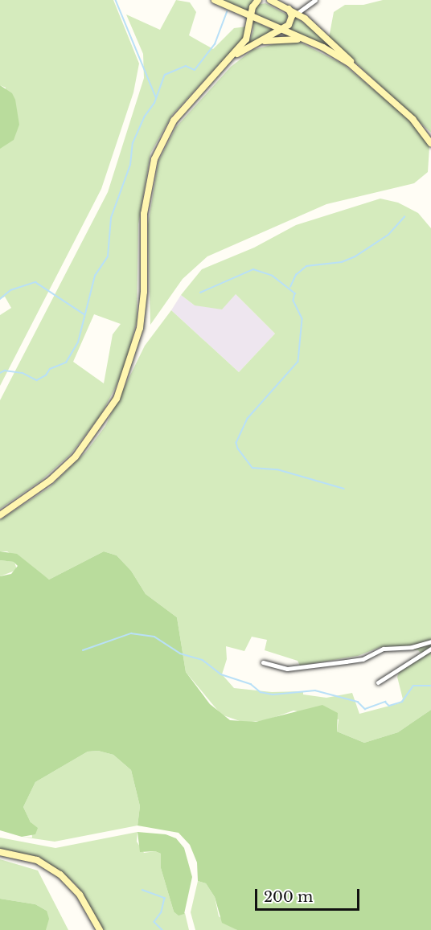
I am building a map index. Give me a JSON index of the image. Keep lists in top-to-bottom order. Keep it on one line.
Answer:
{"scale_bar":"200 m"}
